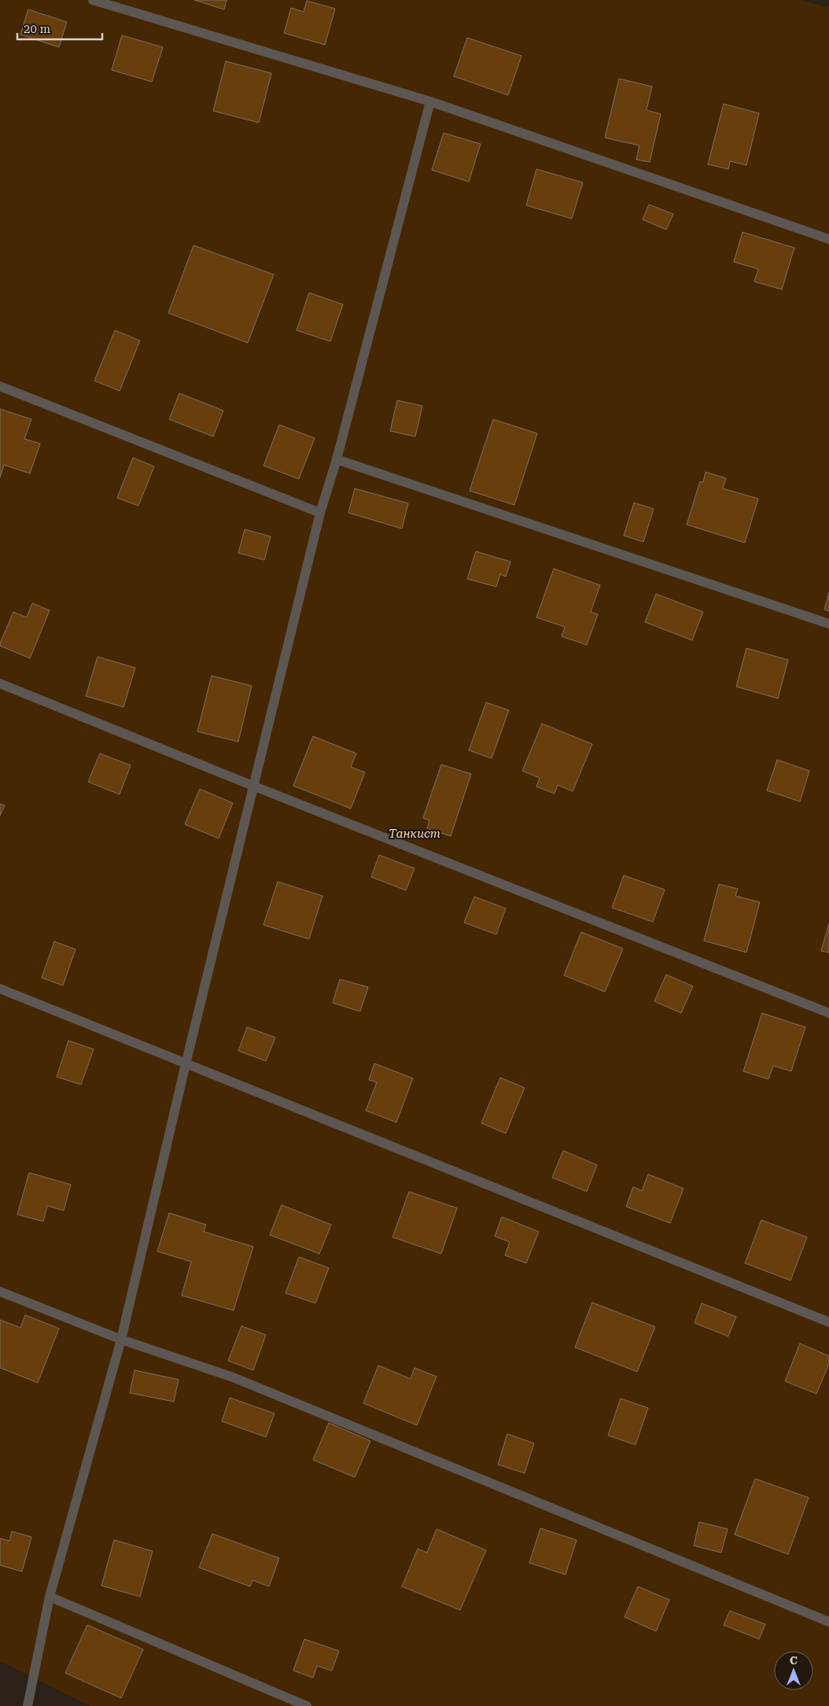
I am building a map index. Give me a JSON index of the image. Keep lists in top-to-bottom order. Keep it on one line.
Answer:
{"parks":["Танкист"],"scale_bar":"20 m","north":"top"}
